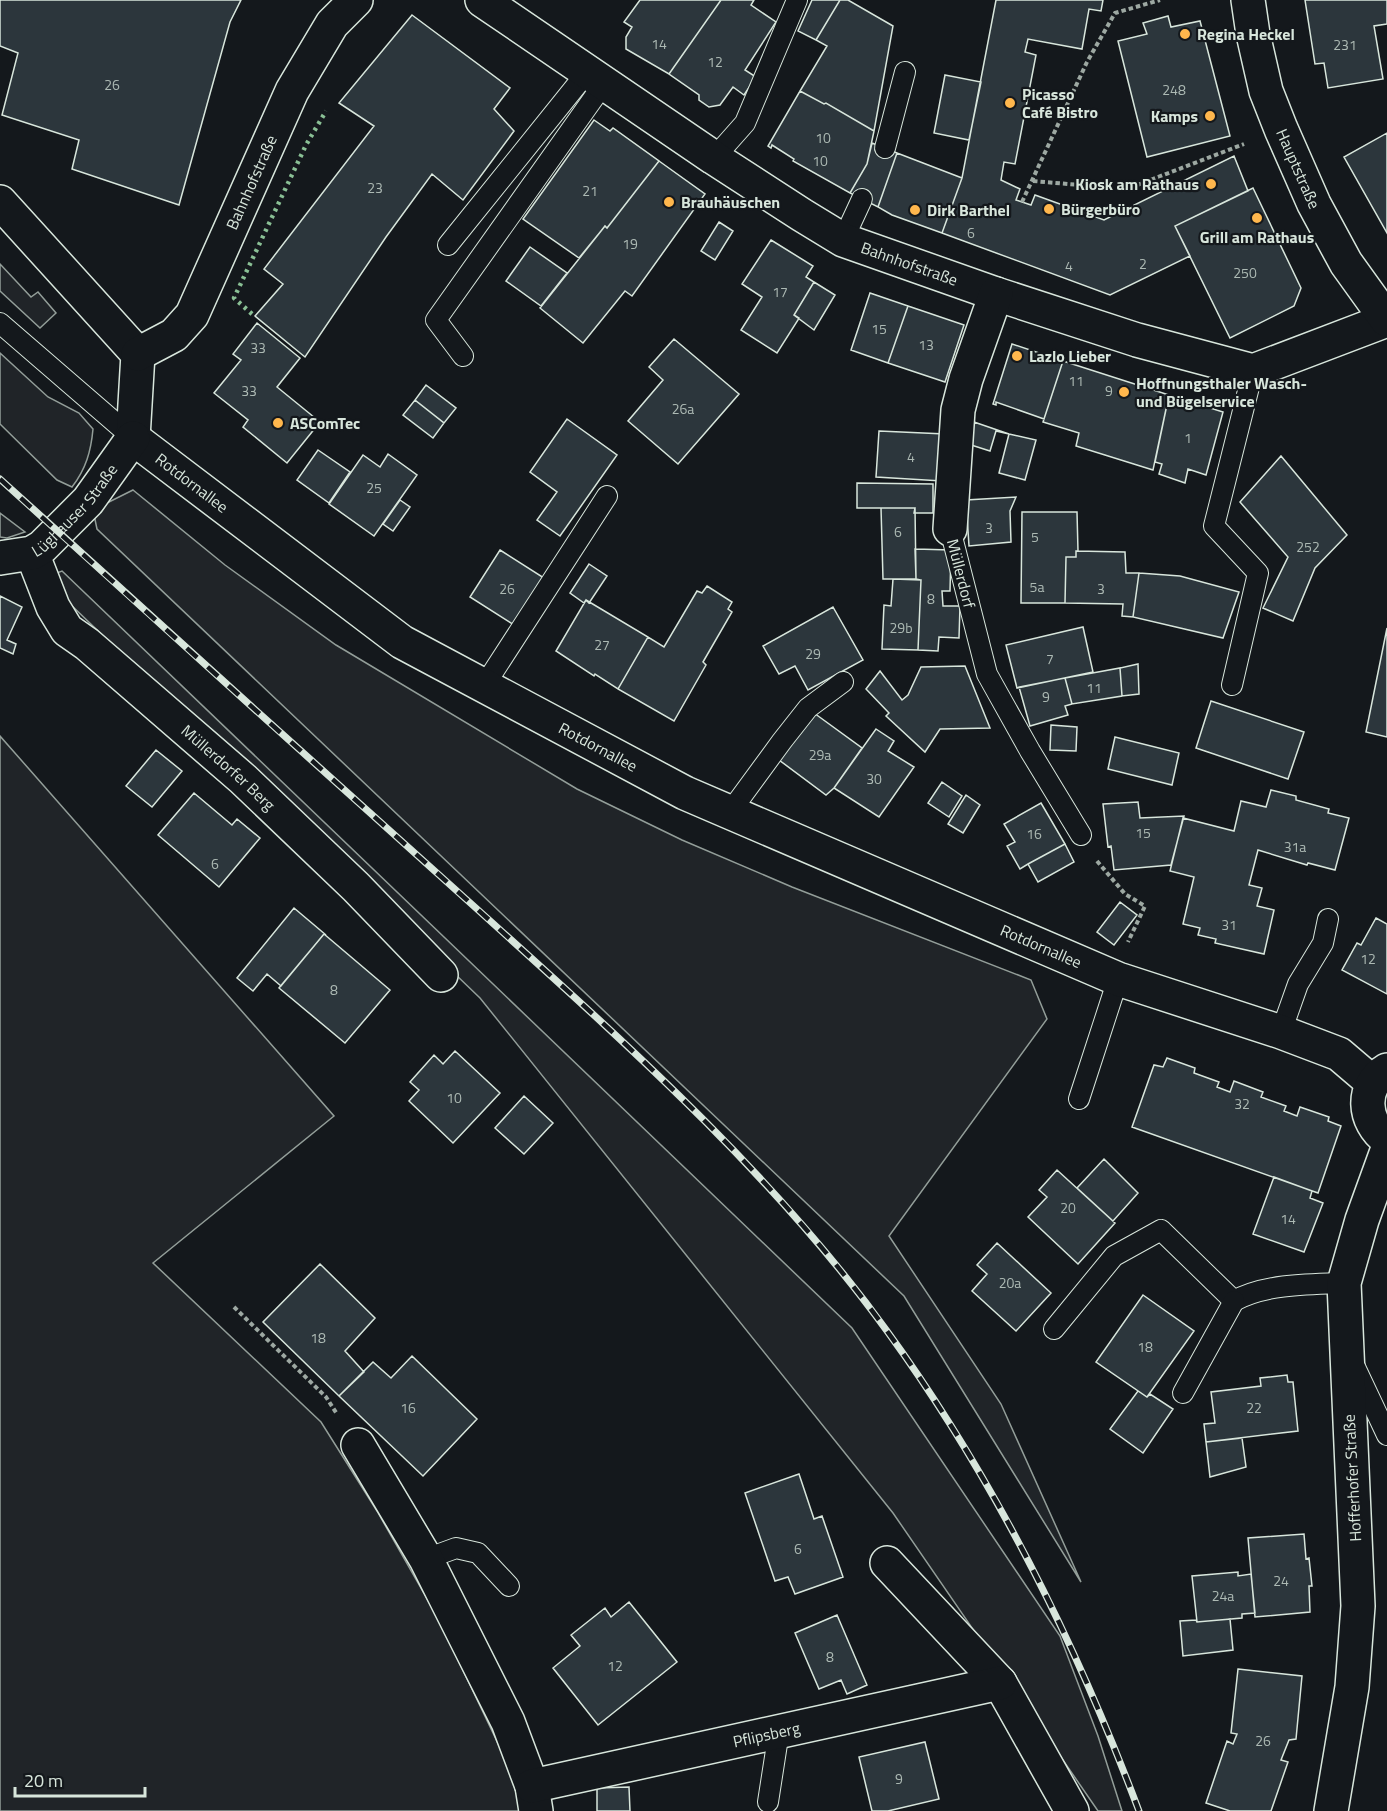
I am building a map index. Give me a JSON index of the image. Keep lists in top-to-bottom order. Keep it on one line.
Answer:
{"streets":{"street":["Hauptstraße","Bahnhofstraße","Rotdornallee","Lüghauser Straße","Müllerdorf","Müllerdorfer Berg","Hofferhofer Straße","Pflipsberg"]},"crossings":[["Bahnhofstraße","Müllerdorf"],["Rotdornallee","Lüghauser Straße"],["Lüghauser Straße","Müllerdorfer Berg"]],"places":["Regina Heckel","Picasso Café Bistro","Kamps","Kiosk am Rathaus","Brauhäuschen","Bürgerbüro","Dirk Barthel","Grill am Rathaus","Lazlo Lieber","Hoffnungsthaler Wasch- und Bügelservice","ASComTec"],"house_numbers":["14","231","12","26","248","10","10","23","21","6","19","2","4","250","17","15","13","33","11","33","9","26a","1","4","25","3","6","5","252","5a","26","3","8","29b","27","29","7","11","9","29a","30","15","16","31a","6","31","12","8","10","32","20","14","20a","18","18","16","22","6","24","24a","8","12","26","9"],"scale_bar":"20 m"}
